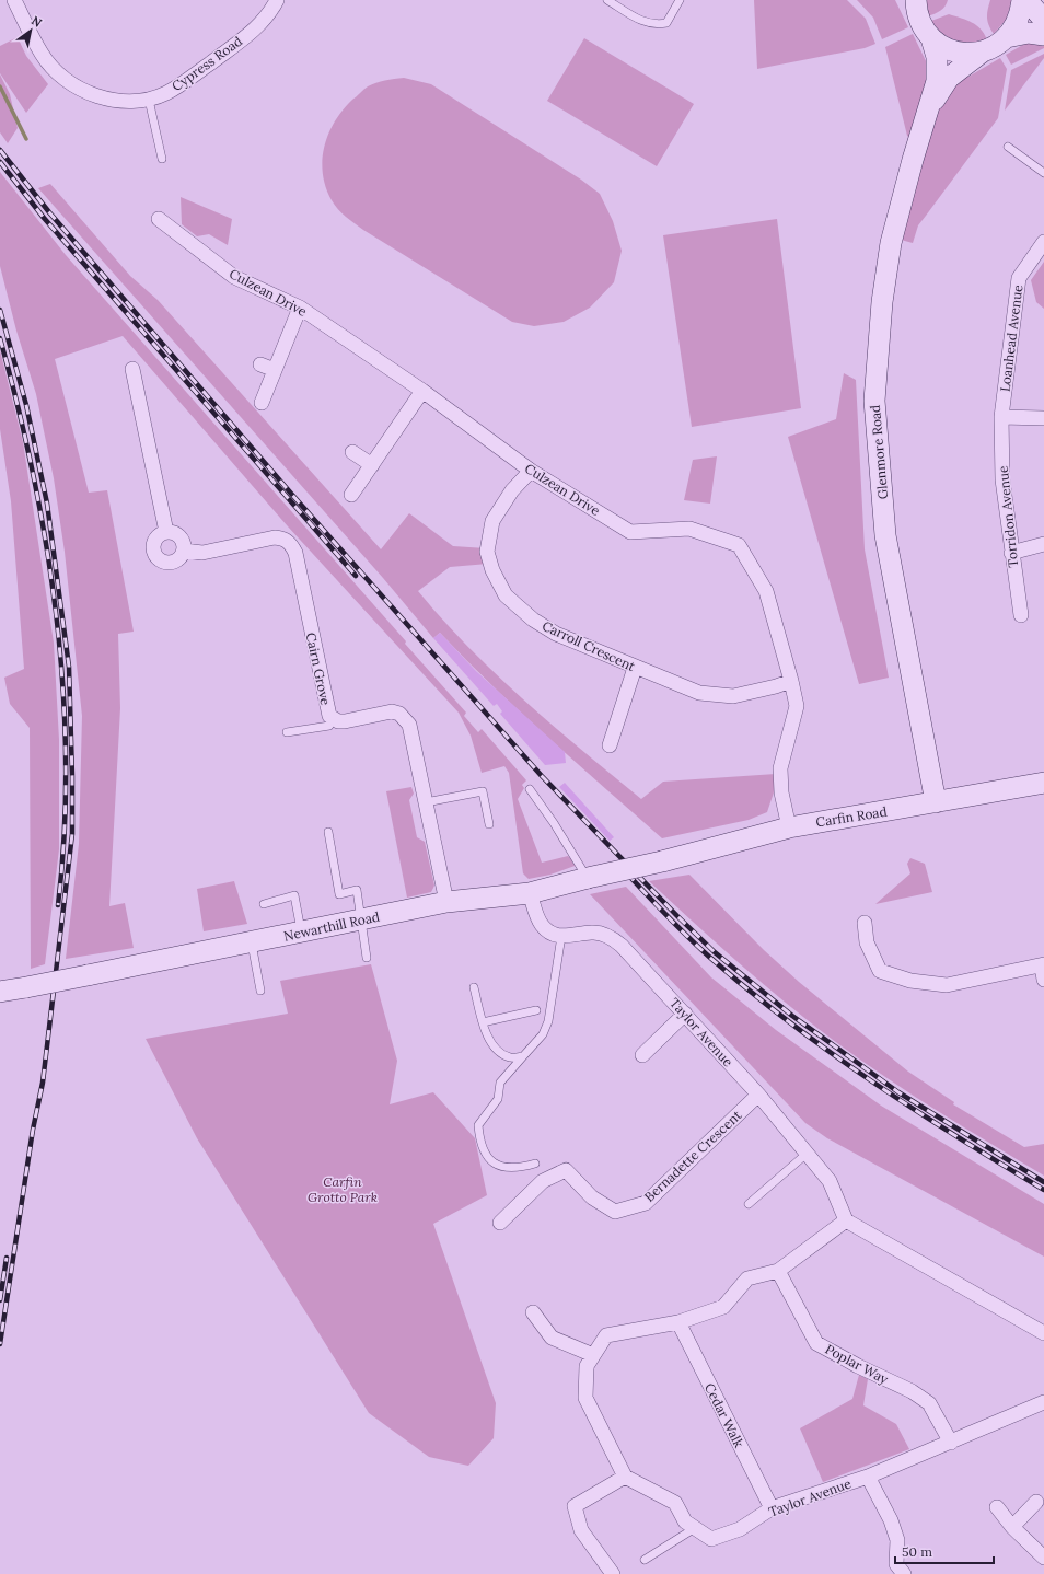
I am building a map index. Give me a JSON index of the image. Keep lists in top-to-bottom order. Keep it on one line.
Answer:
{"streets":{"street":["Cypress Road","Culzean Drive","Loanhead Avenue","Glenmore Road","Torridon Avenue","Carroll Crescent","Cairn Grove","Carfin Road","Newarthill Road","Taylor Avenue","Bernadette Crescent","Poplar Way","Cedar Walk"]},"crossings":[["Culzean Drive","Carroll Crescent"],["Culzean Drive","Carfin Road"],["Loanhead Avenue","Torridon Avenue"],["Glenmore Road","Carfin Road"],["Cairn Grove","Newarthill Road"],["Carfin Road","Newarthill Road"],["Taylor Avenue","Bernadette Crescent"],["Taylor Avenue","Poplar Way"],["Taylor Avenue","Cedar Walk"]],"parks":["Carfin Grotto Park"],"scale_bar":"50 m","north":"top right"}
